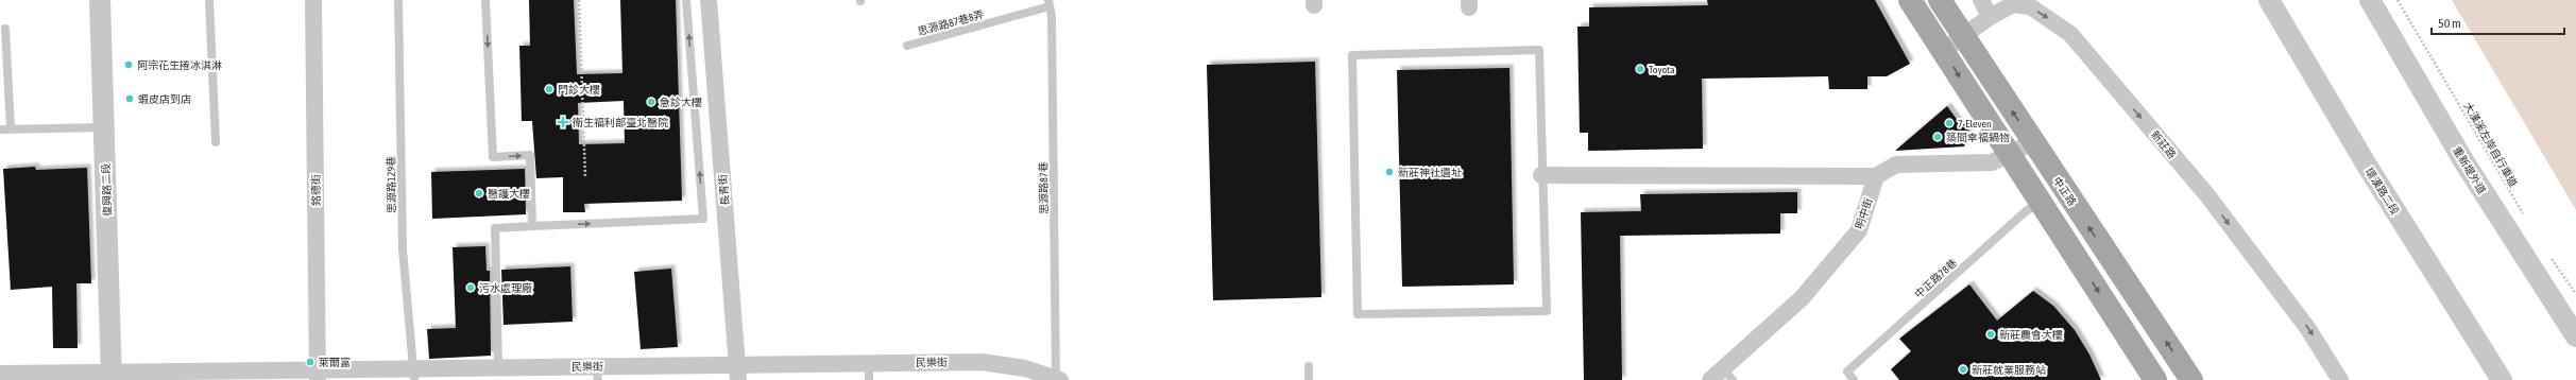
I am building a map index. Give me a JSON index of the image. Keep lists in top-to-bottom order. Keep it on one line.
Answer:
{"streets":{"main road":["中正路"],"street":["新莊路","重新堤外道","復興路二段","銘德街","長青街","環漢路二段","明中街","民樂街"],"lane":["思源路87巷8弄","思源路129巷","思源路87巷","中正路78巷"],"path":["大漢溪左岸自行車道"]},"crossings":[["思源路87巷8弄","思源路87巷"],["新莊路","中正路"],["思源路129巷","民樂街"],["思源路87巷","民樂街"],["復興路二段","民樂街"],["銘德街","民樂街"],["長青街","民樂街"]],"one_way":["新莊路"],"places":{"other":["阿宗花生捲冰淇淋","Toyota","門診大樓","蝦皮店到店","急診大樓","7-Eleven","築間幸福鍋物","新莊神社遺址","醫護大樓","污水處理廠","新莊農會大樓","萊爾富","新莊就業服務站"],"health":["衛生福利部臺北醫院"]},"scale_bar":"50 m"}
